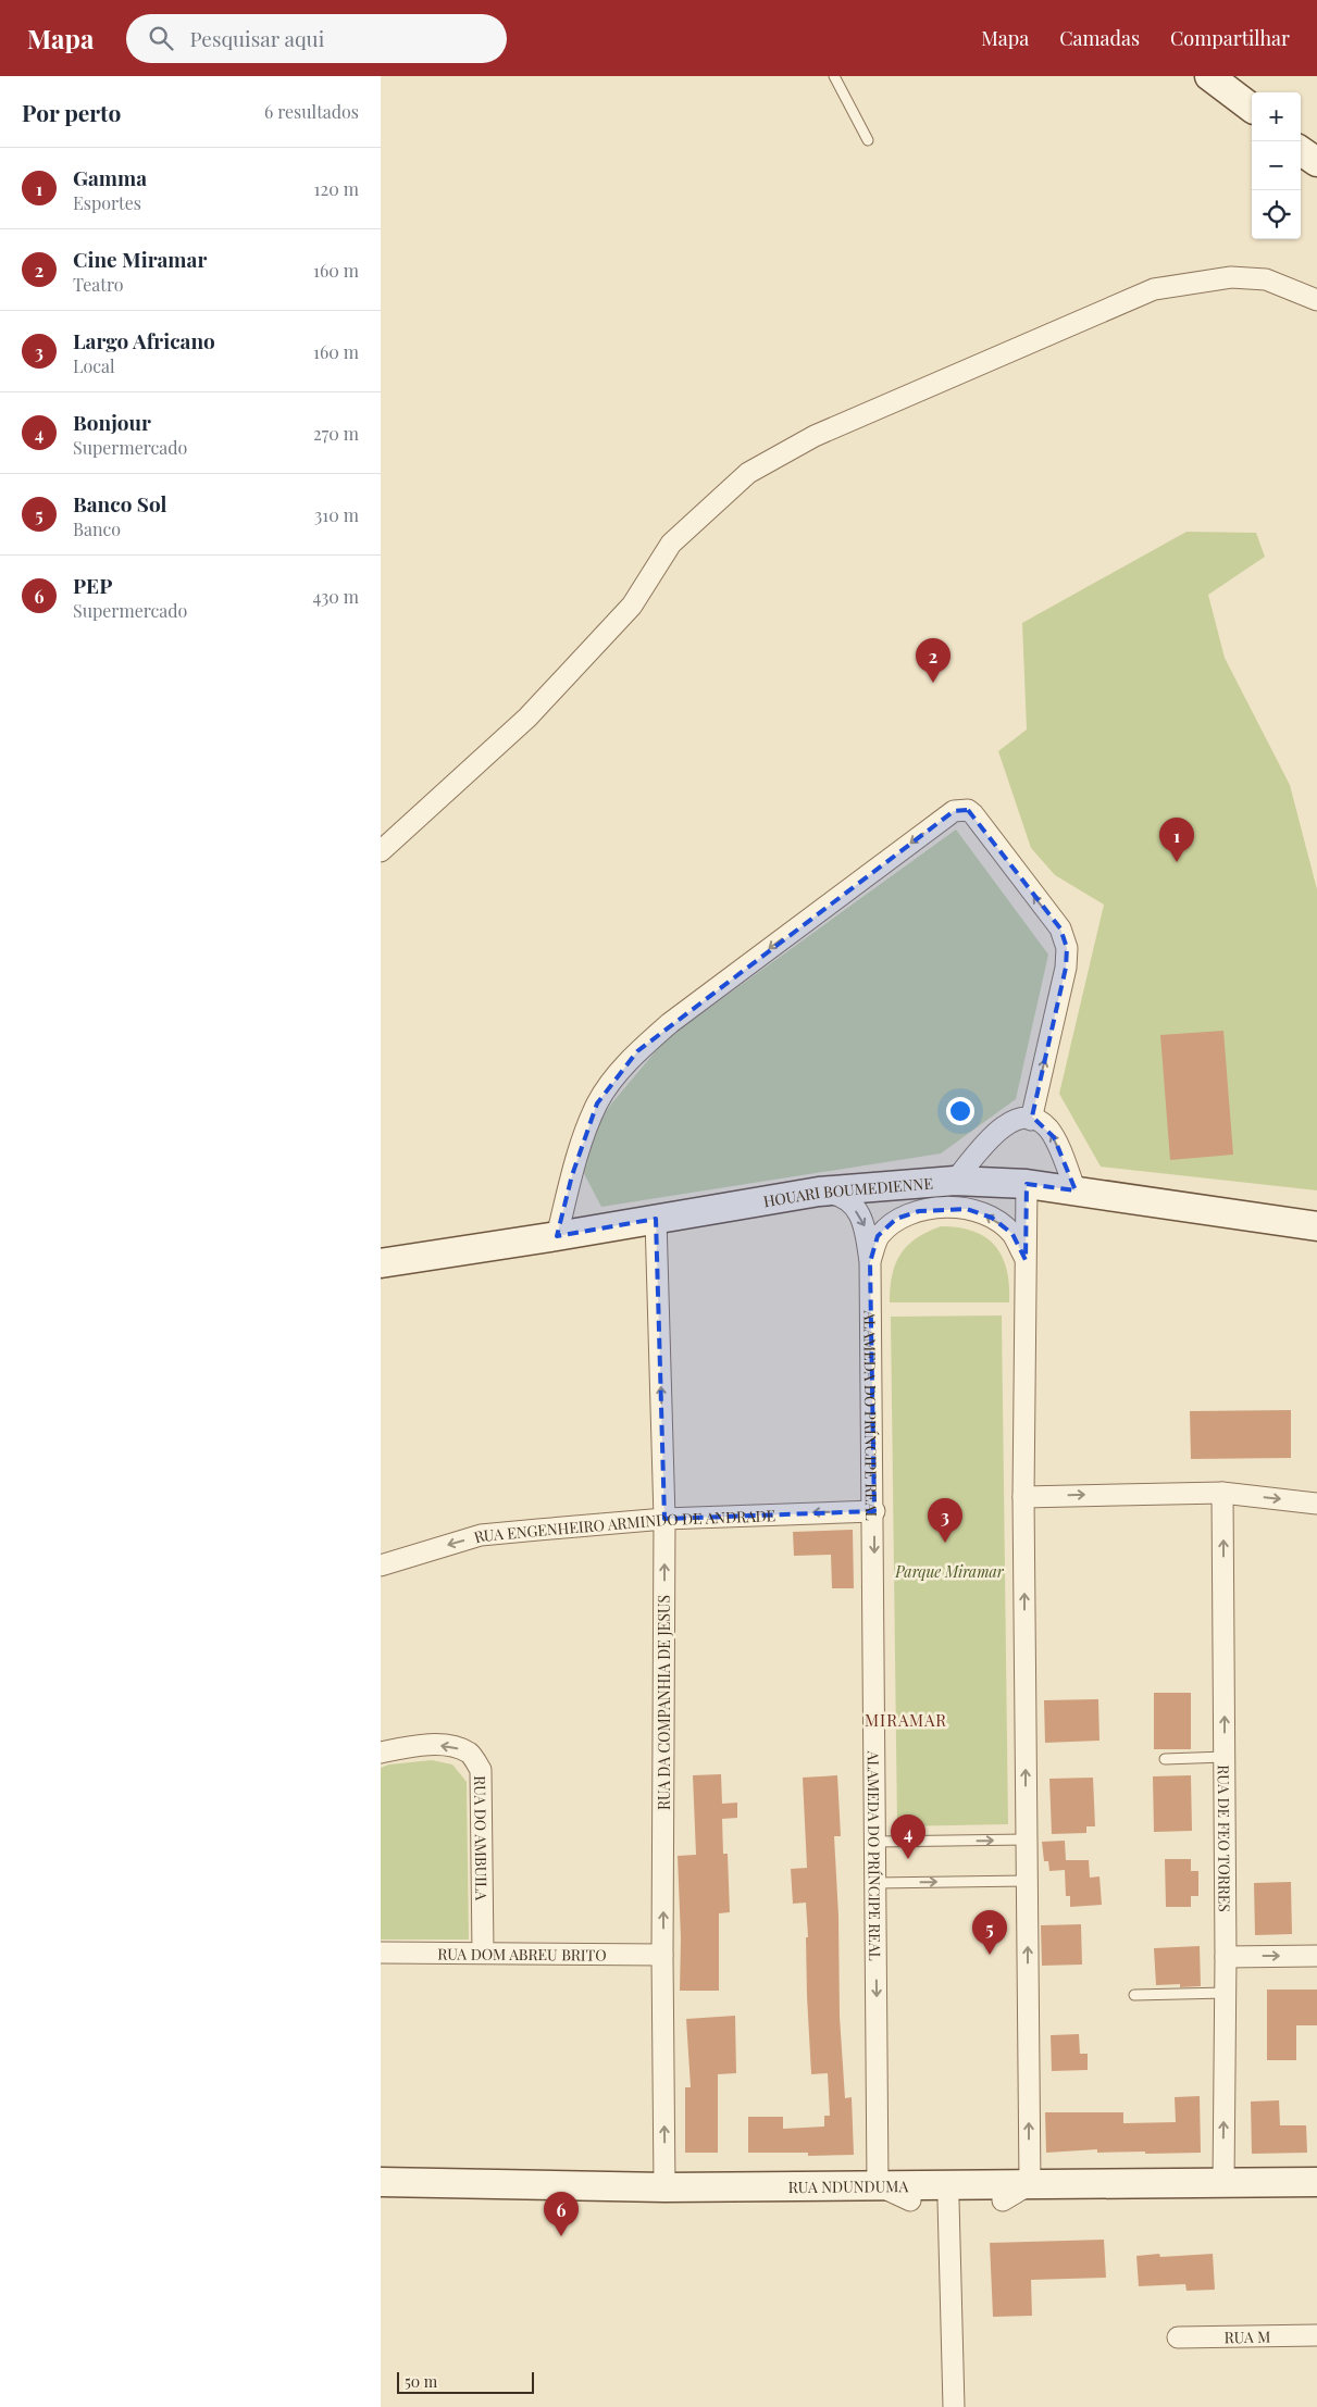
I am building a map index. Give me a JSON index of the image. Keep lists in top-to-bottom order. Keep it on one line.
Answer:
{"streets":{"main road":["HOUARI BOUMEDIENNE","RUA NDUNDUMA"],"street":["ALAMEDA DO PRÍNCIPE REAL","RUA ENGENHEIRO ARMINDO DE ANDRADE","RUA DA COMPANHIA DE JESUS","RUA DE FEO TORRES","RUA DO AMBUILA","RUA DOM ABREU BRITO","RUA M"]},"crossings":[["HOUARI BOUMEDIENNE","ALAMEDA DO PRÍNCIPE REAL"],["HOUARI BOUMEDIENNE","RUA DA COMPANHIA DE JESUS"],["ALAMEDA DO PRÍNCIPE REAL","RUA ENGENHEIRO ARMINDO DE ANDRADE"],["ALAMEDA DO PRÍNCIPE REAL","RUA NDUNDUMA"],["RUA ENGENHEIRO ARMINDO DE ANDRADE","RUA DA COMPANHIA DE JESUS"],["RUA DA COMPANHIA DE JESUS","RUA DOM ABREU BRITO"],["RUA DA COMPANHIA DE JESUS","RUA NDUNDUMA"],["RUA DE FEO TORRES","RUA NDUNDUMA"],["RUA DO AMBUILA","RUA DOM ABREU BRITO"]],"one_way":["RUA ENGENHEIRO ARMINDO DE ANDRADE","RUA DA COMPANHIA DE JESUS","RUA DE FEO TORRES"],"districts":["MIRAMAR"],"parks":["Parque Miramar"],"scale_bar":"50 m","page":{"header":"Mapa","search":"Pesquisar aqui","nav":["Mapa","Camadas","Compartilhar"],"heading":["Por perto","6 resultados"],"map_buttons":["+","−"],"list":[{"mark":"1","name":"Gamma","note":"Esportes","value":"120 m"},{"mark":"2","name":"Cine Miramar","note":"Teatro","value":"160 m"},{"mark":"3","name":"Largo Africano","note":"Local","value":"160 m"},{"mark":"4","name":"Bonjour","note":"Supermercado","value":"270 m"},{"mark":"5","name":"Banco Sol","note":"Banco","value":"310 m"},{"mark":"6","name":"PEP","note":"Supermercado","value":"430 m"}],"pins":["2","1","3","4","5","6"],"scale":"50 m"}}
